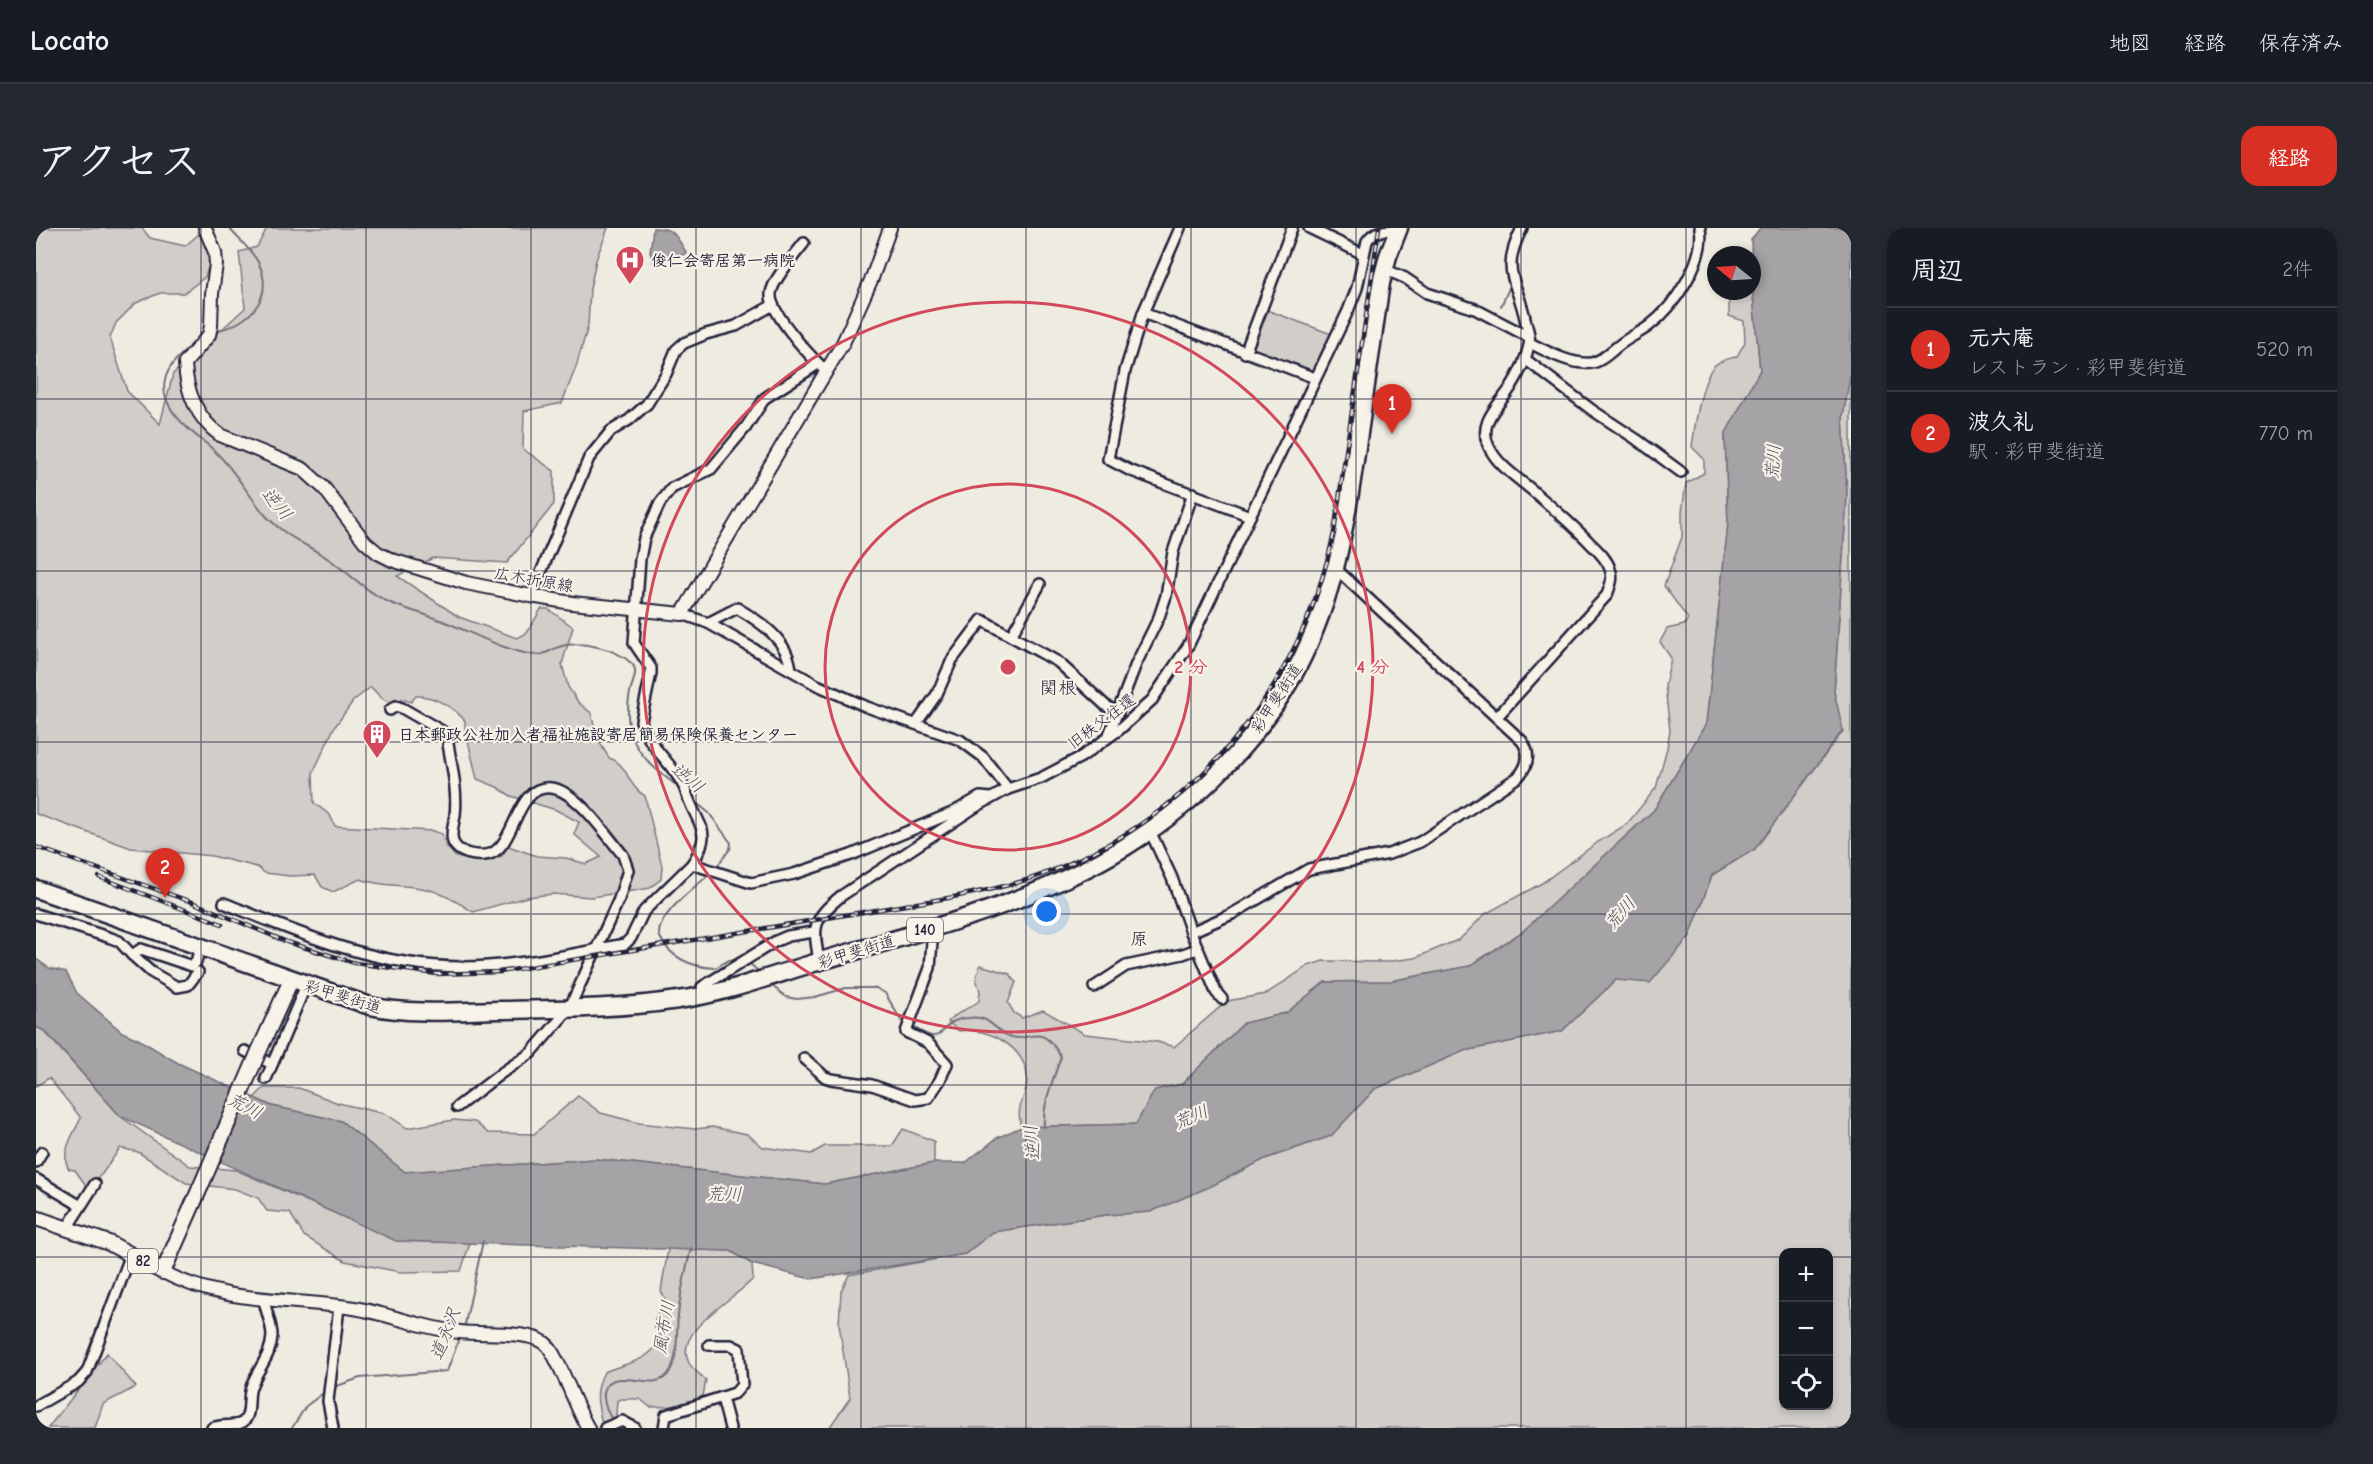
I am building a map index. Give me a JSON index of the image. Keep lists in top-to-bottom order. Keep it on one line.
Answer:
{"streets":{"highway":["彩甲斐街道","140"],"main road":["広木折原線","82"],"street":["旧秩父往還"]},"crossings":[["彩甲斐街道","旧秩父往還"],["彩甲斐街道","82"]],"districts":["関根","原"],"water":["荒川","逆川","風布川","道永沢"],"places":{"hospital":["俊仁会寄居第一病院"],"building":["日本郵政公社加入者福祉施設寄居簡易保険保養センター"]},"north":"left","page":{"header":"Locato","nav":["地図","経路","保存済み"],"title":"アクセス","buttons":"経路","heading":["周辺","2件"],"list":[{"mark":"1","name":"元六庵","note":"レストラン · 彩甲斐街道","value":"520 m"},{"mark":"2","name":"波久礼","note":"駅 · 彩甲斐街道","value":"770 m"}],"pins":["1","2"],"map_buttons":["+","−"]},"rings":["2 分","4 分"]}
